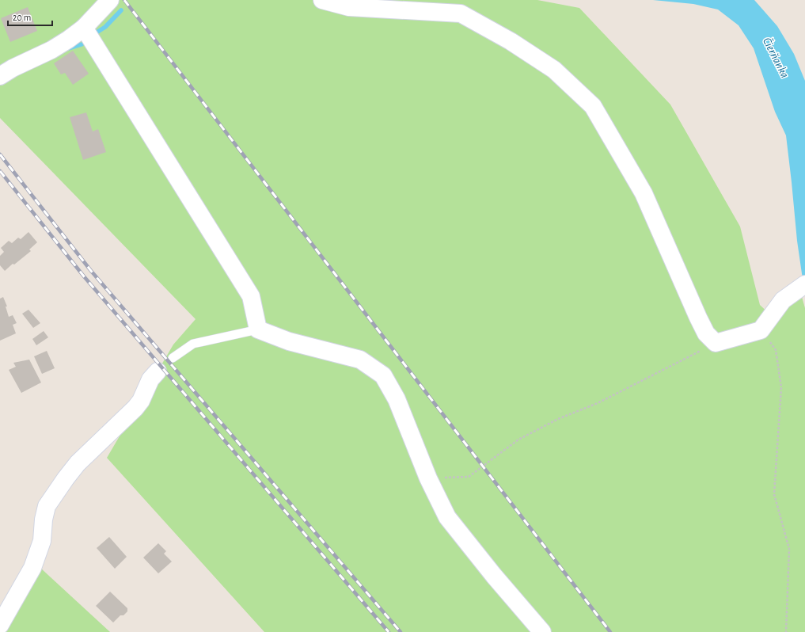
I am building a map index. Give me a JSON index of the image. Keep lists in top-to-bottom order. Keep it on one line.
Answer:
{"water":["Čierňanka"],"scale_bar":"20 m"}
